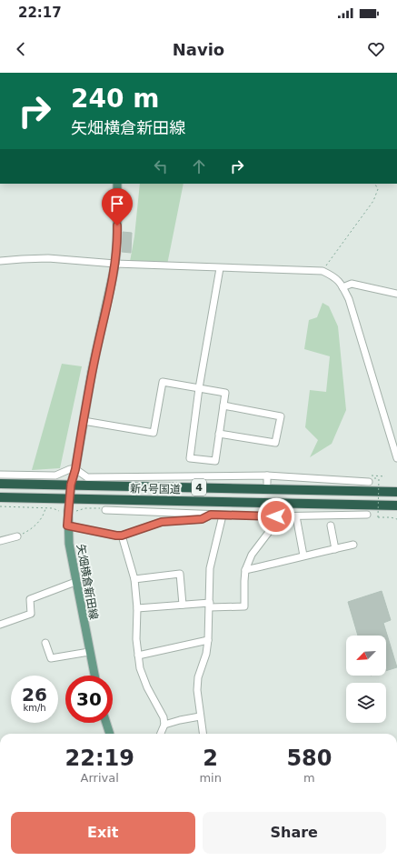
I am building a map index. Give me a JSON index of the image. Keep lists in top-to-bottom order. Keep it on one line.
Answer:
{"streets":{"highway":["4","新4号国道"],"main road":["矢畑横倉新田線"]},"crossings":[["新4号国道","矢畑横倉新田線"]],"north":"bottom left","page":{"status":"22:17","header":"Navio","turn":["240 m","矢畑横倉新田線"],"speed":"26 km/h","limit":"30","eta":["22:19","Arrival","2","min","580","m"],"buttons":["Exit","Share"]}}
